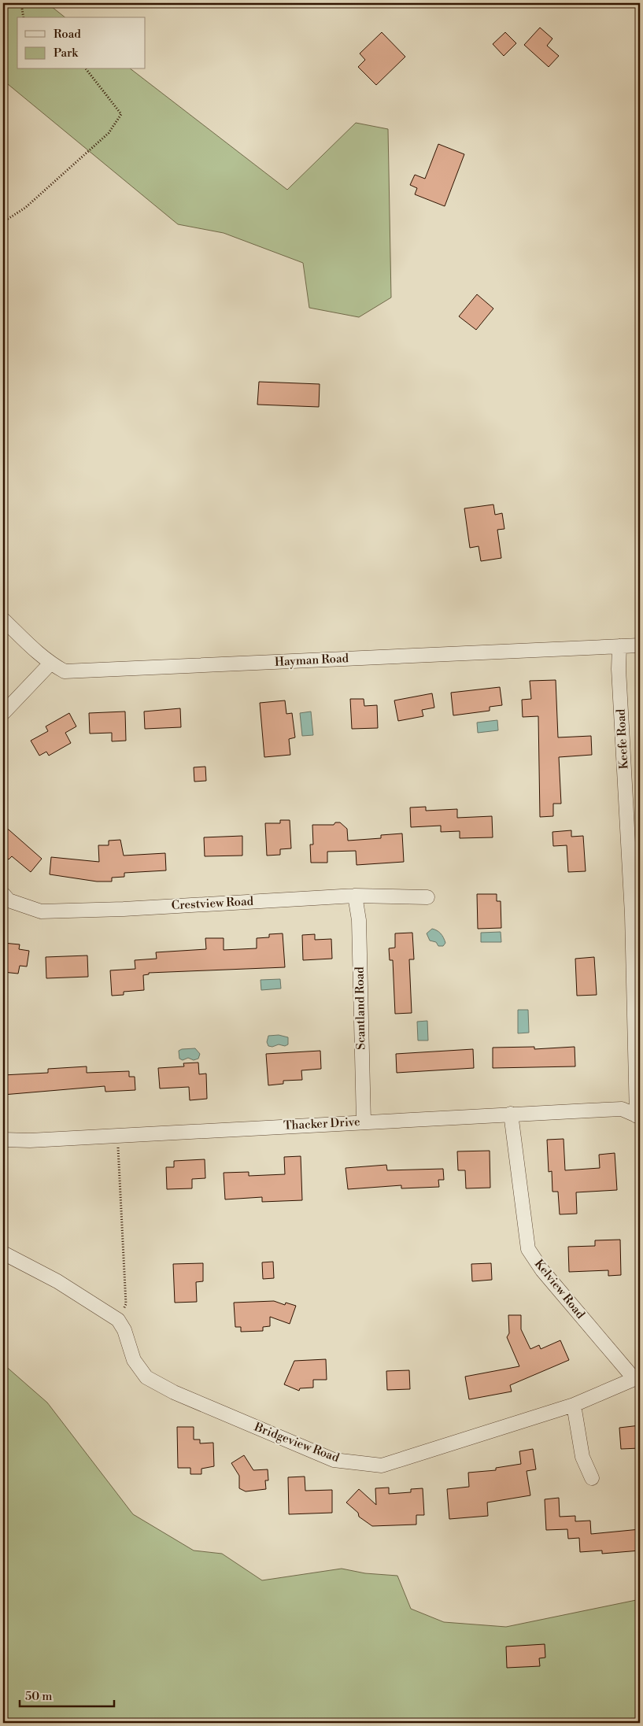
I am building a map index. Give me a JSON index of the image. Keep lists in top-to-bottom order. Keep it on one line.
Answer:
{"streets":{"street":["Hayman Road","Keefe Road","Crestview Road","Scantland Road","Thacker Drive","Kelview Road","Bridgeview Road"]},"crossings":[["Hayman Road","Keefe Road"],["Keefe Road","Thacker Drive"],["Crestview Road","Scantland Road"],["Scantland Road","Thacker Drive"],["Thacker Drive","Kelview Road"],["Kelview Road","Bridgeview Road"]],"legend":["Road","Park"],"scale_bar":"50 m"}
